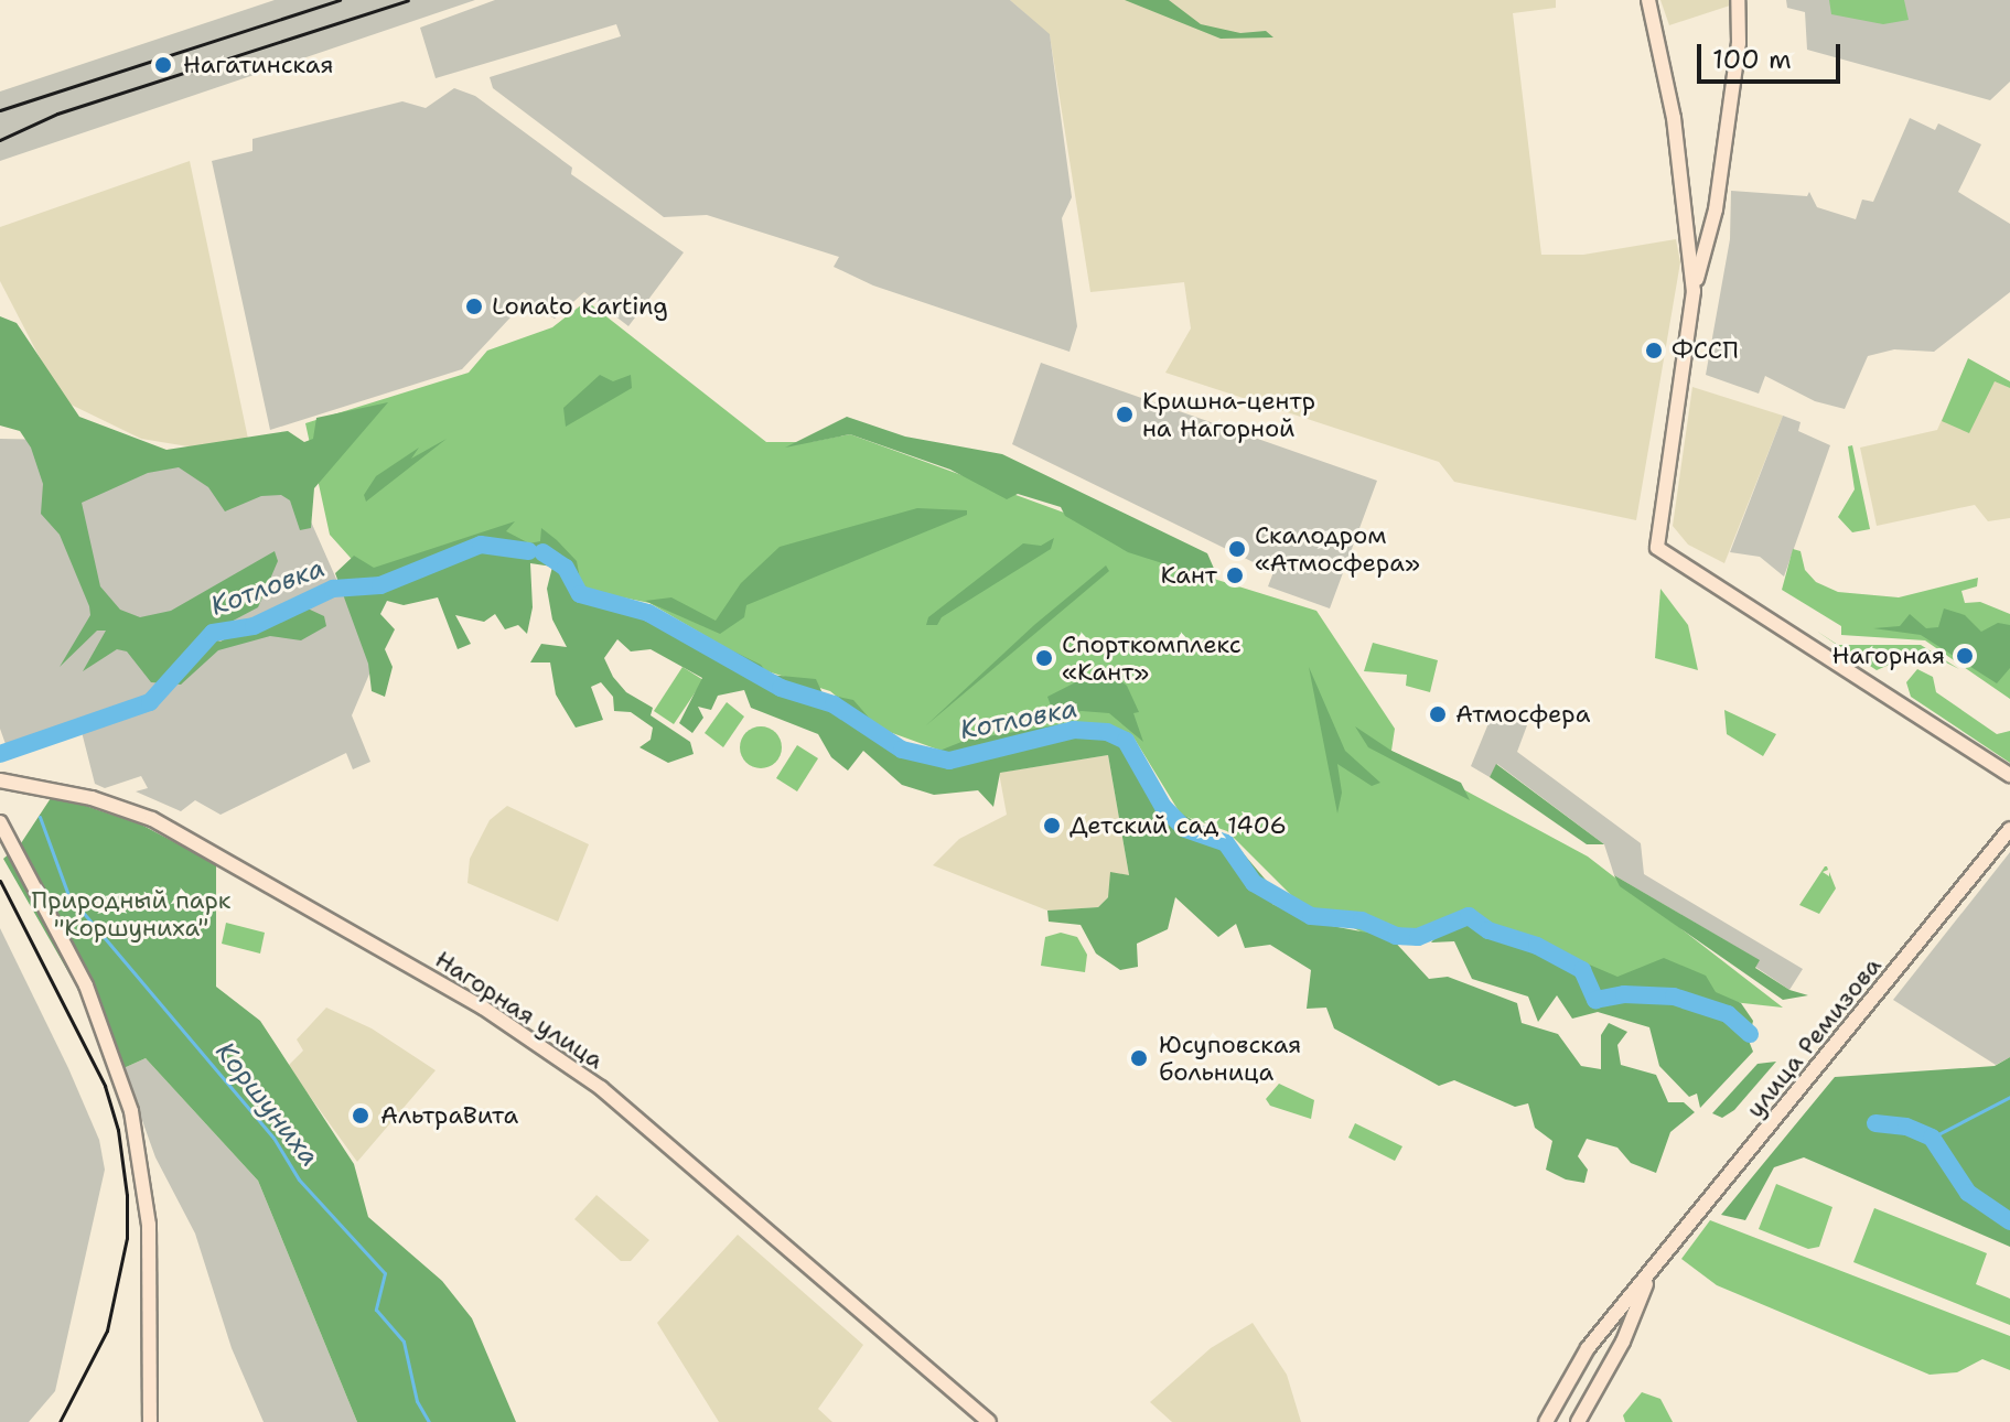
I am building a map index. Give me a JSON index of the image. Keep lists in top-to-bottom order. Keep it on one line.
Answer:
{"streets":{"street":["Нагорная улица","улица Ремизова"]},"water":["Котловка","Коршуниха"],"parks":["Природный парк \"Коршуниха\""],"places":["Нагатинская","Lonato Karting","ФССП","Кришна-центр на Нагорной","Скалодром «Атмосфера»","Кант","Нагорная","Спорткомплекс «Кант»","Атмосфера","Детский сад 1406","Юсуповская больница","АльтраВита"],"scale_bar":"100 m"}
